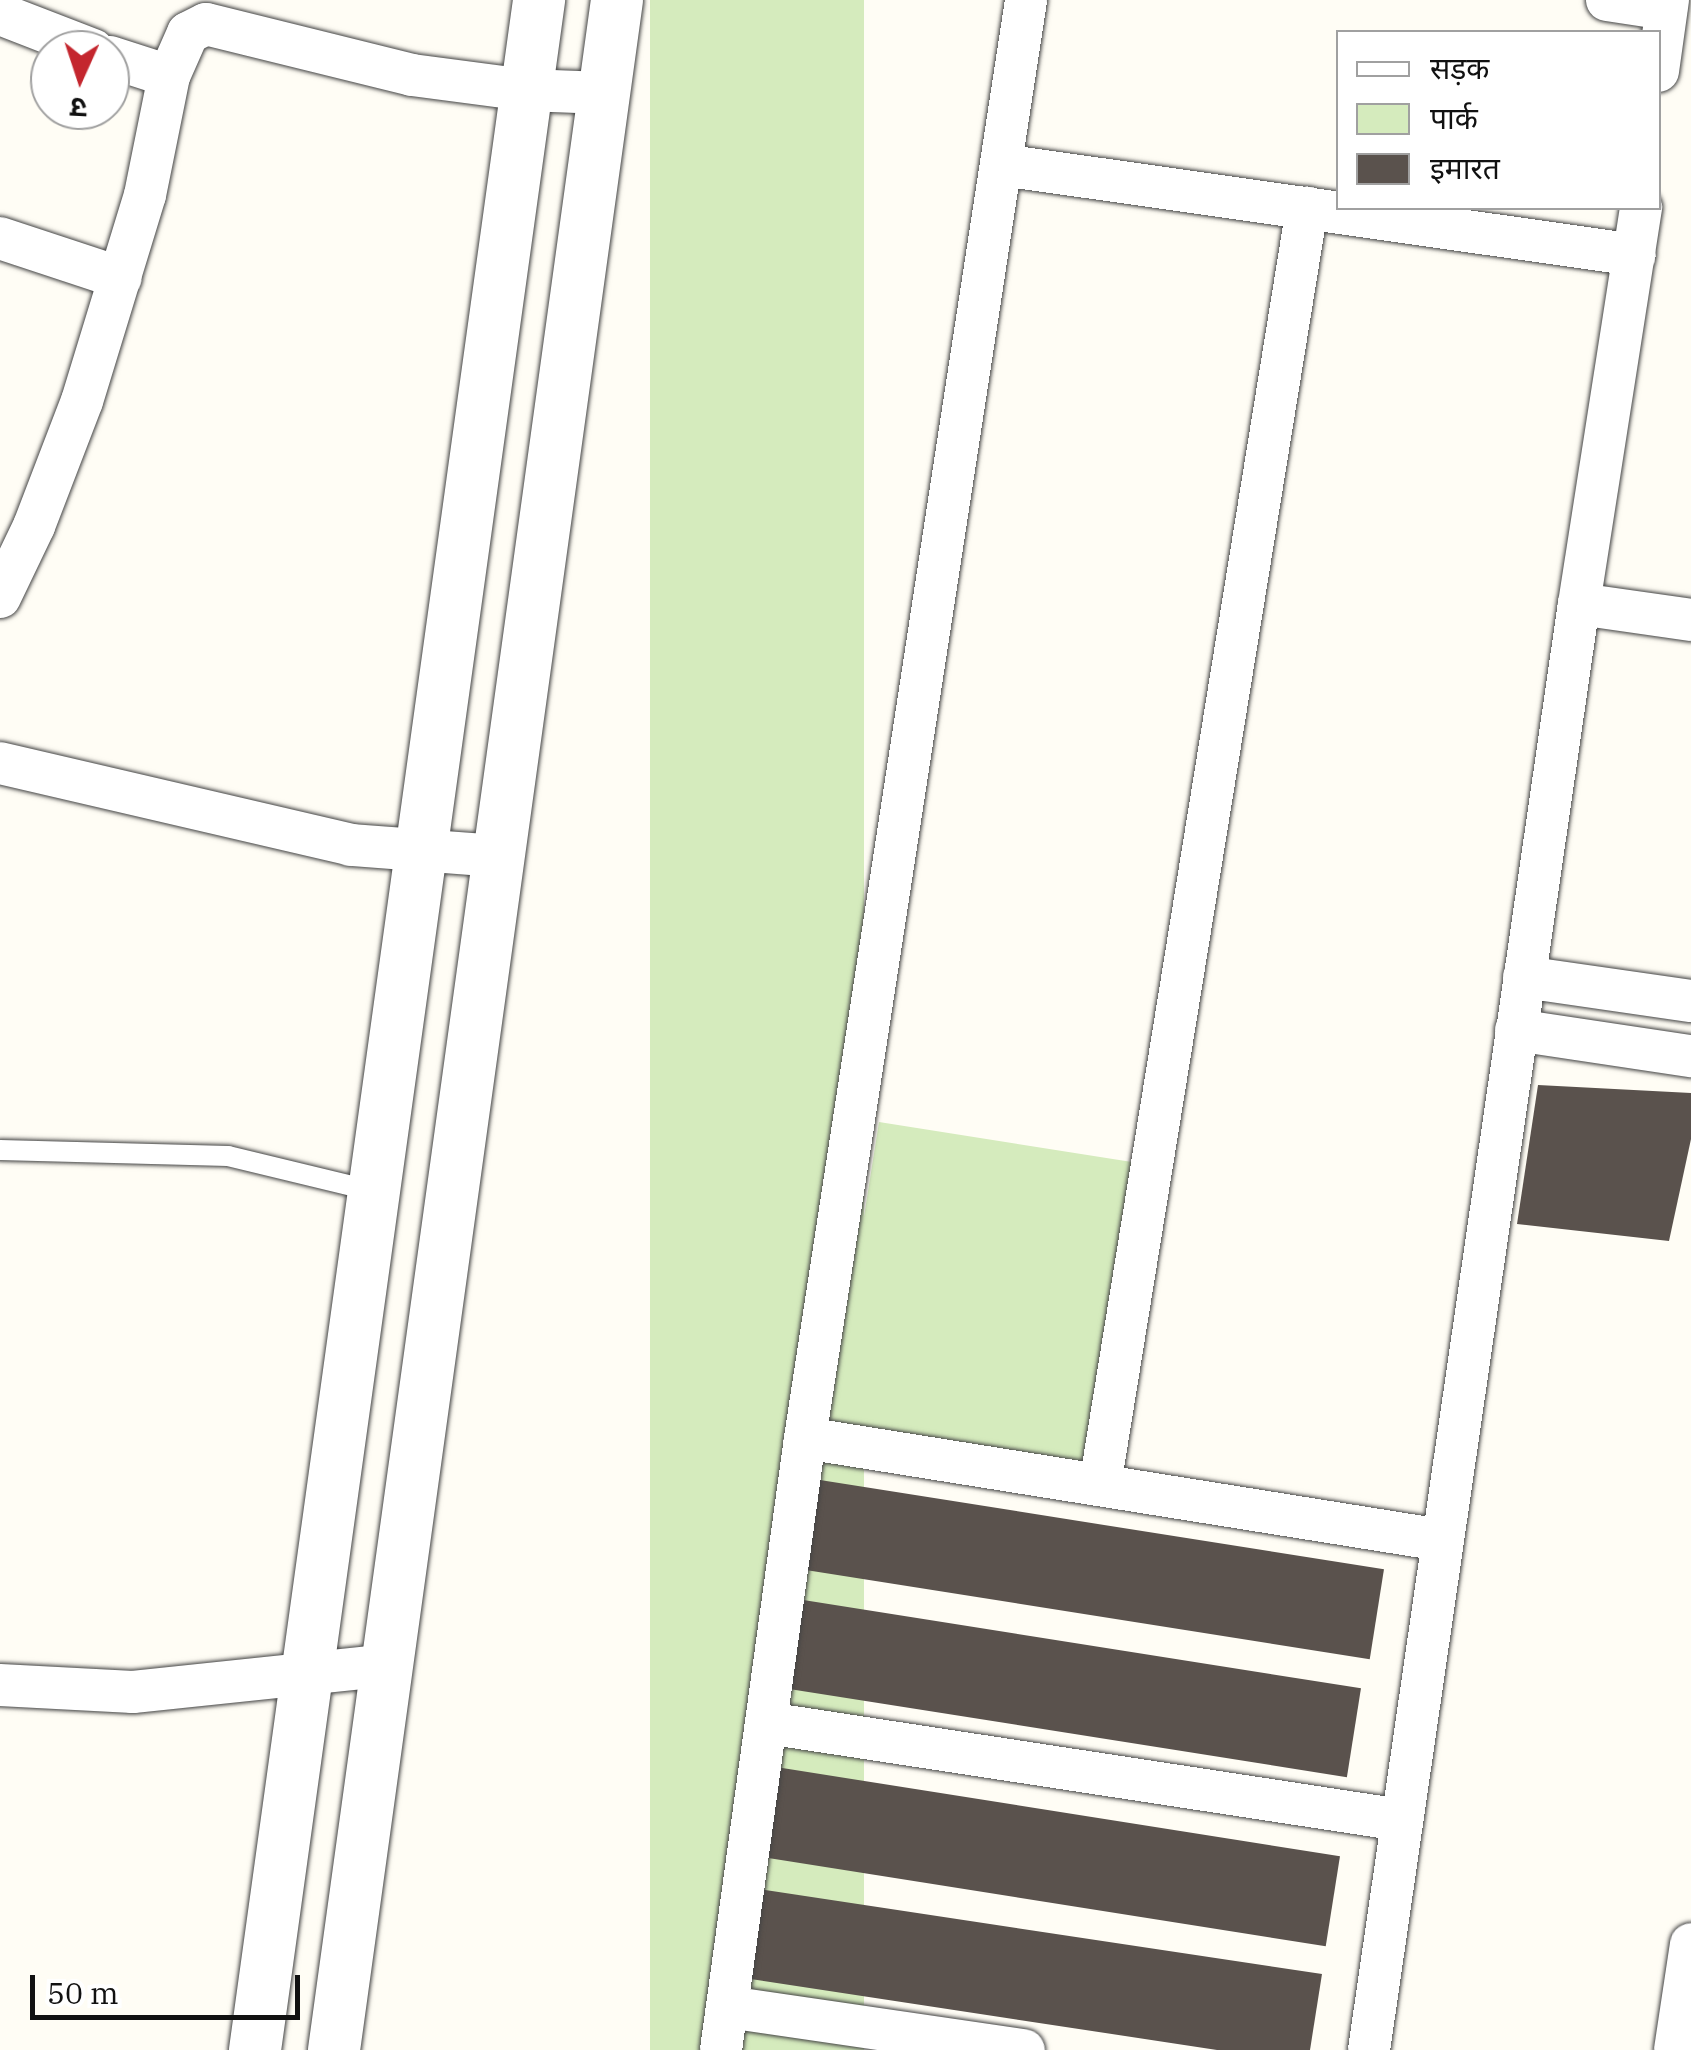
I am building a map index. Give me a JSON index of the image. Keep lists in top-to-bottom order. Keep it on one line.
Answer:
{"legend":["सड़क","पार्क","इमारत"],"scale_bar":"50 m","north":"bottom"}
